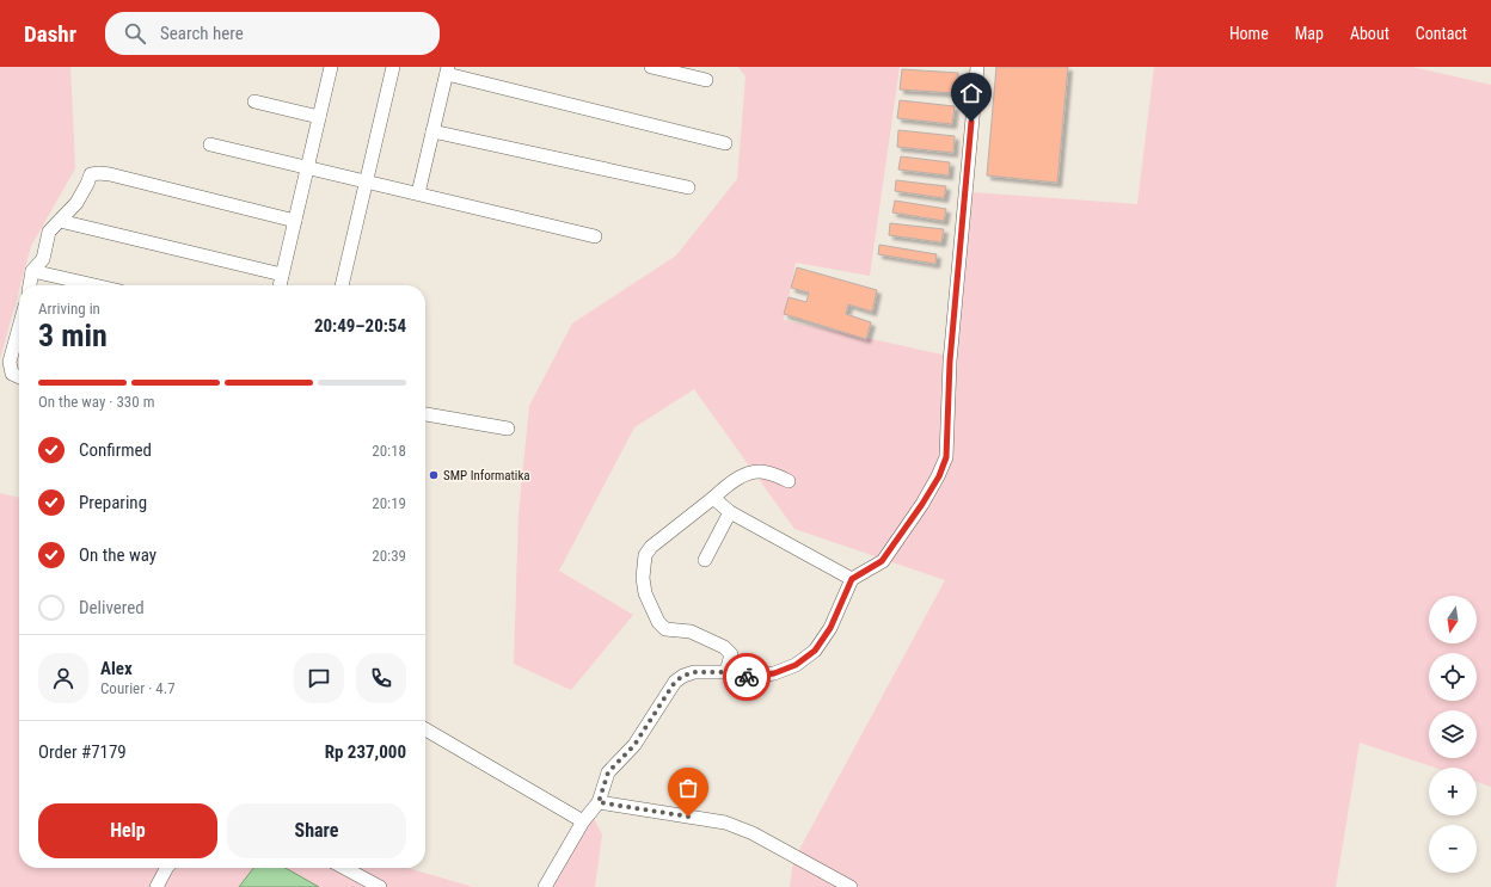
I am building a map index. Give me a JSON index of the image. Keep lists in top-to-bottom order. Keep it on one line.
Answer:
{"places":["SMP Informatika"],"north":"bottom","page":{"header":"Dashr","search":"Search here","nav":["Home","Map","About","Contact"],"heading":["3 min","Arriving in","20:49–20:54"],"panel":["Alex","Courier · 4.7","Order #7179","Rp 237,000"],"bar":"On the way · 330 m","list":[["Confirmed","20:18"],["Preparing","20:19"],["On the way","20:39"],"Delivered"],"map_buttons":["+","−"],"buttons":["Help","Share"]}}
